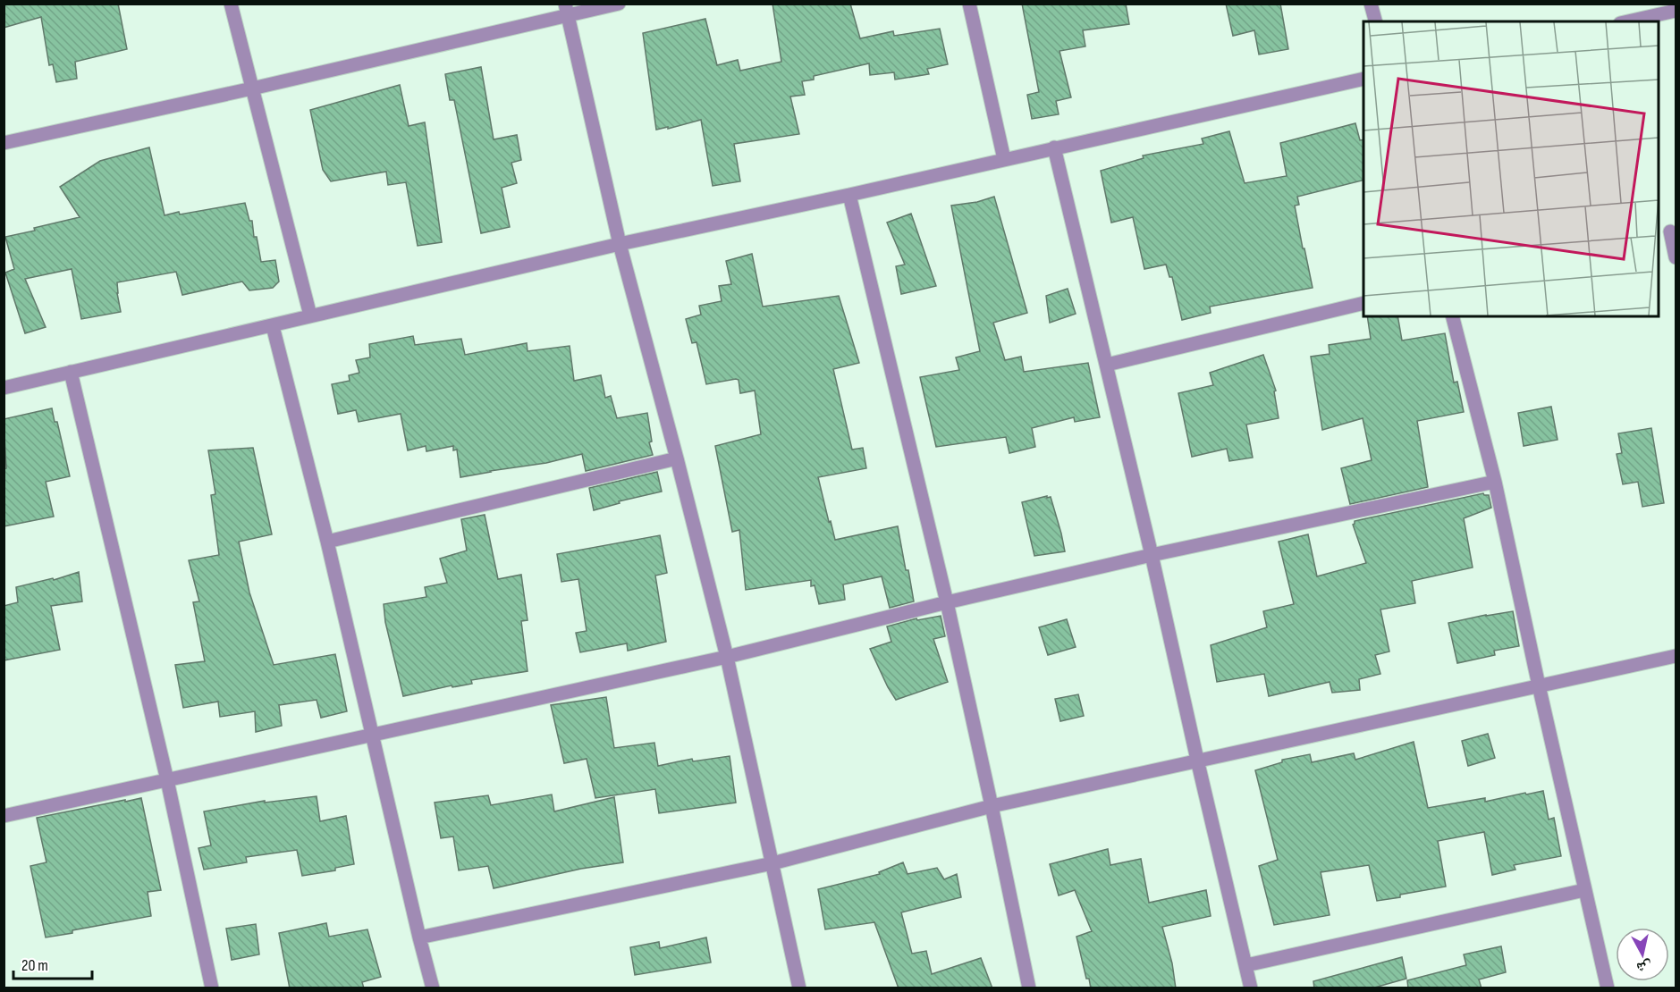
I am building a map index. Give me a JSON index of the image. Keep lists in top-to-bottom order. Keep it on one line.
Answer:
{"scale_bar":"20 m","north":"bottom"}
